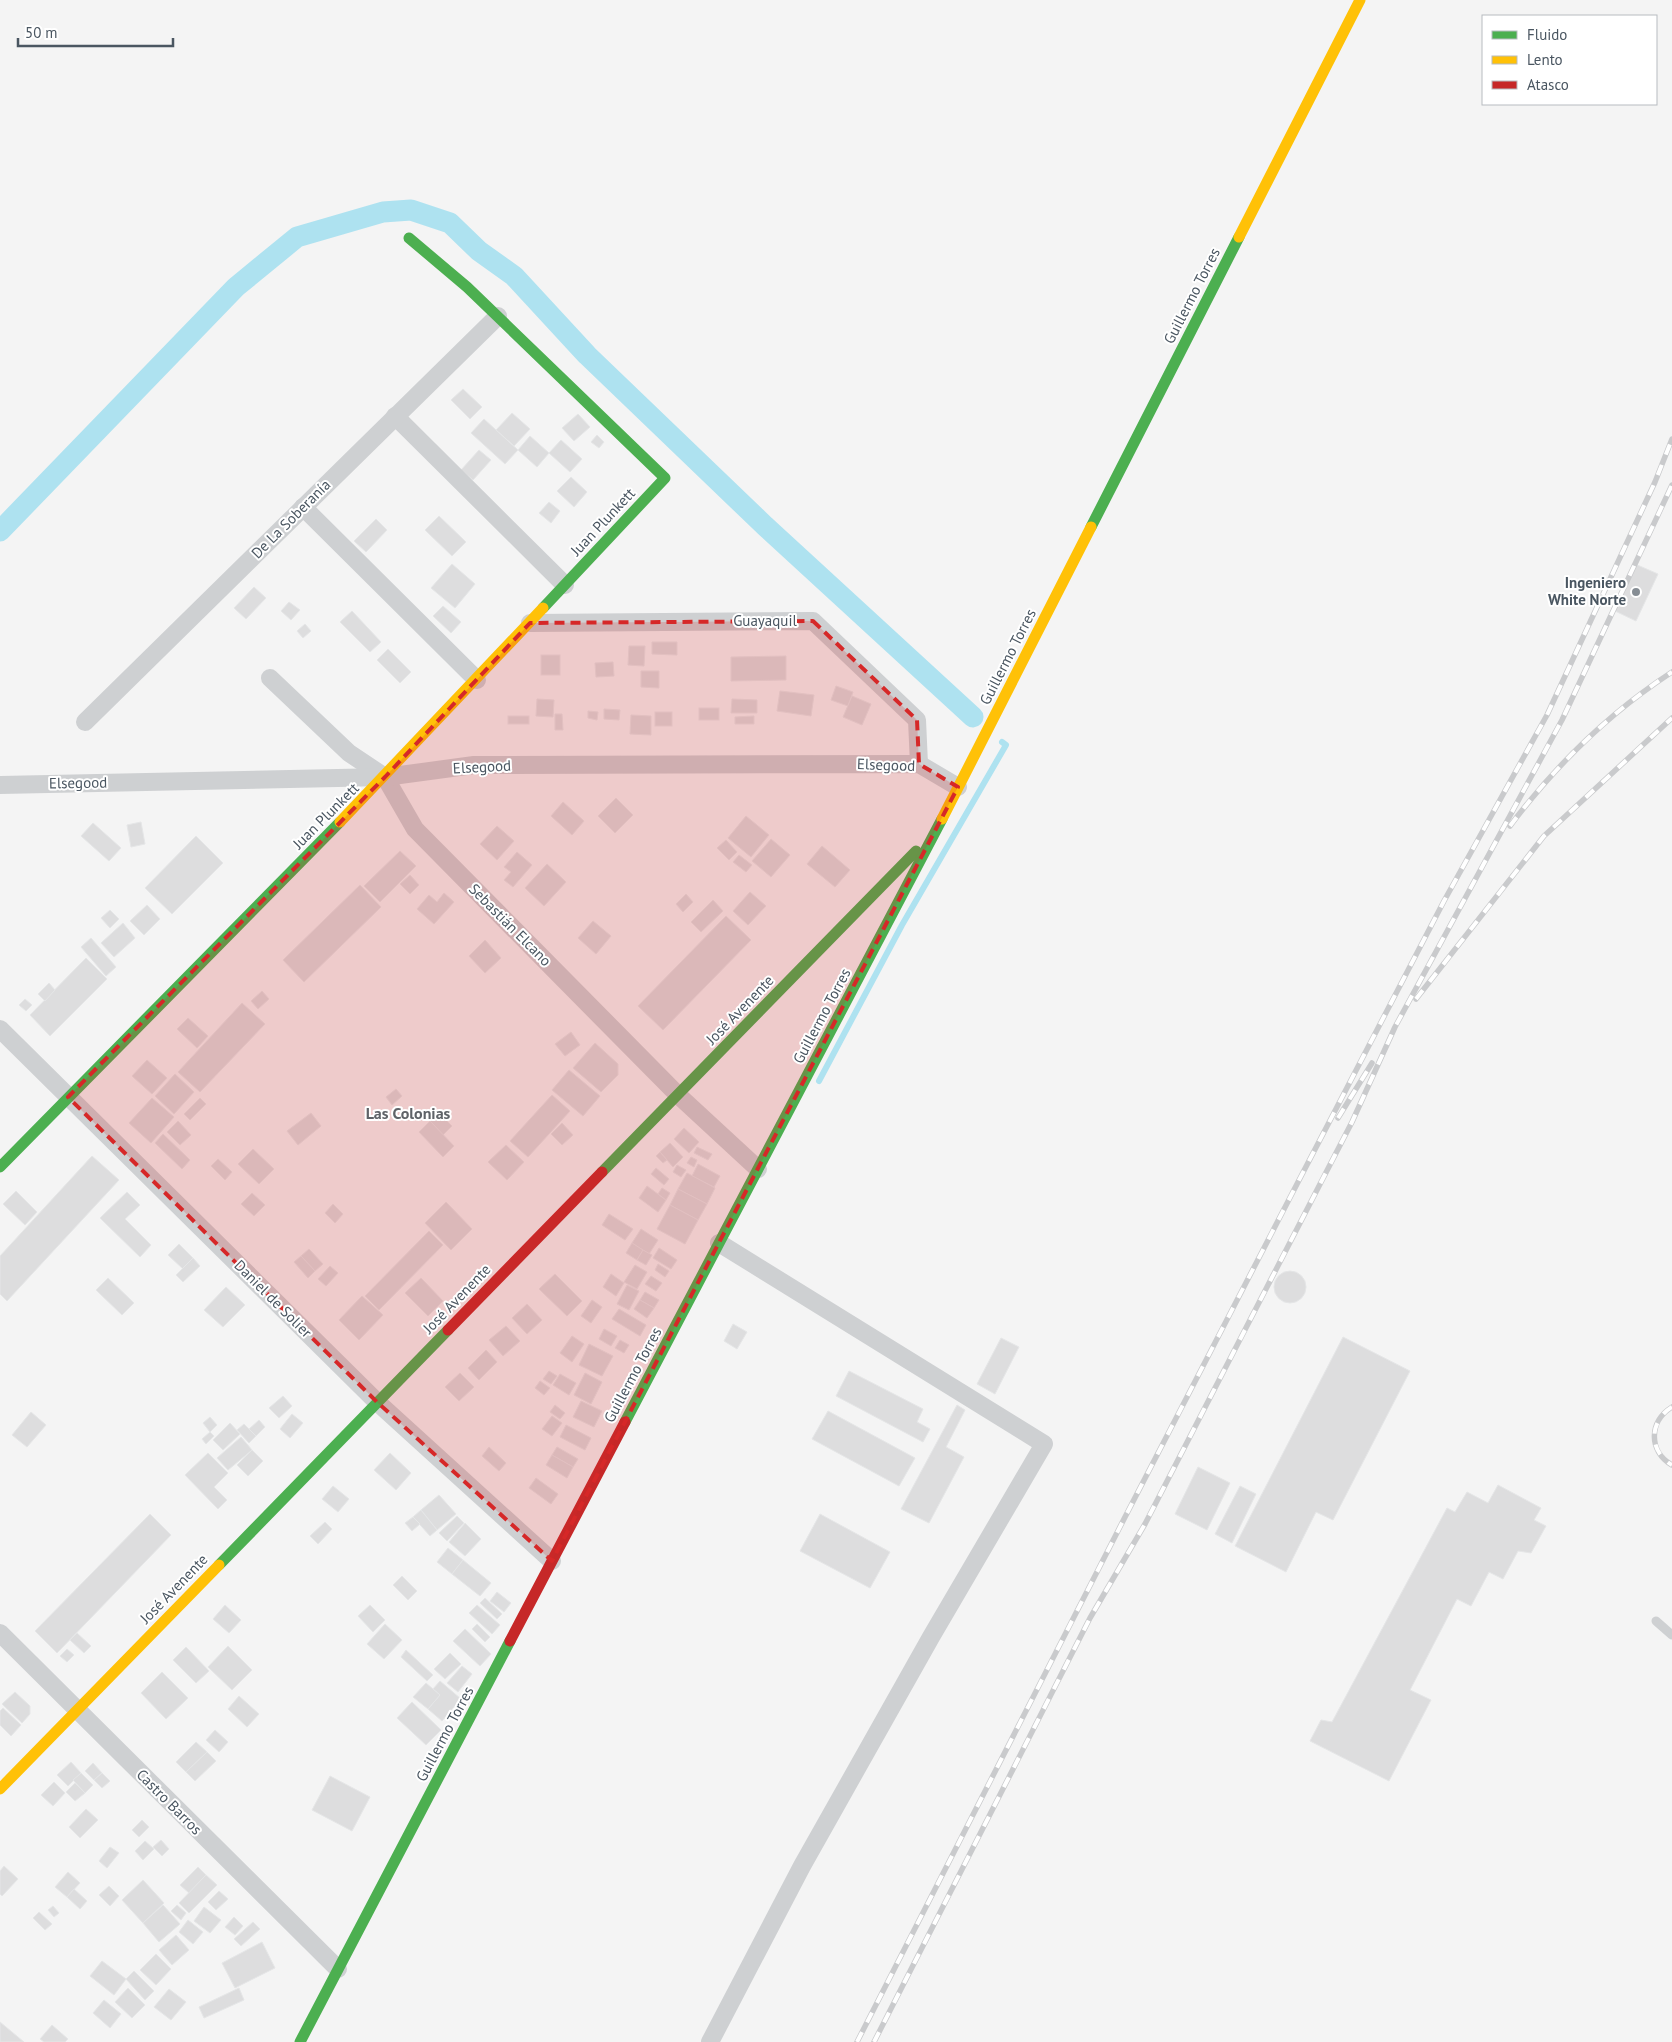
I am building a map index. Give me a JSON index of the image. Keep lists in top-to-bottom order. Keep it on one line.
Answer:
{"streets":{"street":["Guillermo Torres","De La Soberanía","Juan Plunkett","Guayaquil","Elsegood","Sebastián Elcano","José Avenente","Daniel de Solier","Castro Barros"]},"crossings":[["Guillermo Torres","Elsegood"],["Guillermo Torres","Sebastián Elcano"],["Guillermo Torres","José Avenente"],["Guillermo Torres","Daniel de Solier"],["Guillermo Torres","Castro Barros"],["De La Soberanía","Juan Plunkett"],["Juan Plunkett","Guayaquil"],["Juan Plunkett","Elsegood"],["Juan Plunkett","Sebastián Elcano"],["Juan Plunkett","Daniel de Solier"],["Guayaquil","Elsegood"],["Elsegood","Sebastián Elcano"],["Sebastián Elcano","José Avenente"],["José Avenente","Daniel de Solier"],["José Avenente","Castro Barros"]],"districts":["Las Colonias"],"places":["Ingeniero White Norte"],"legend":["Fluido","Lento","Atasco"],"scale_bar":"50 m"}
